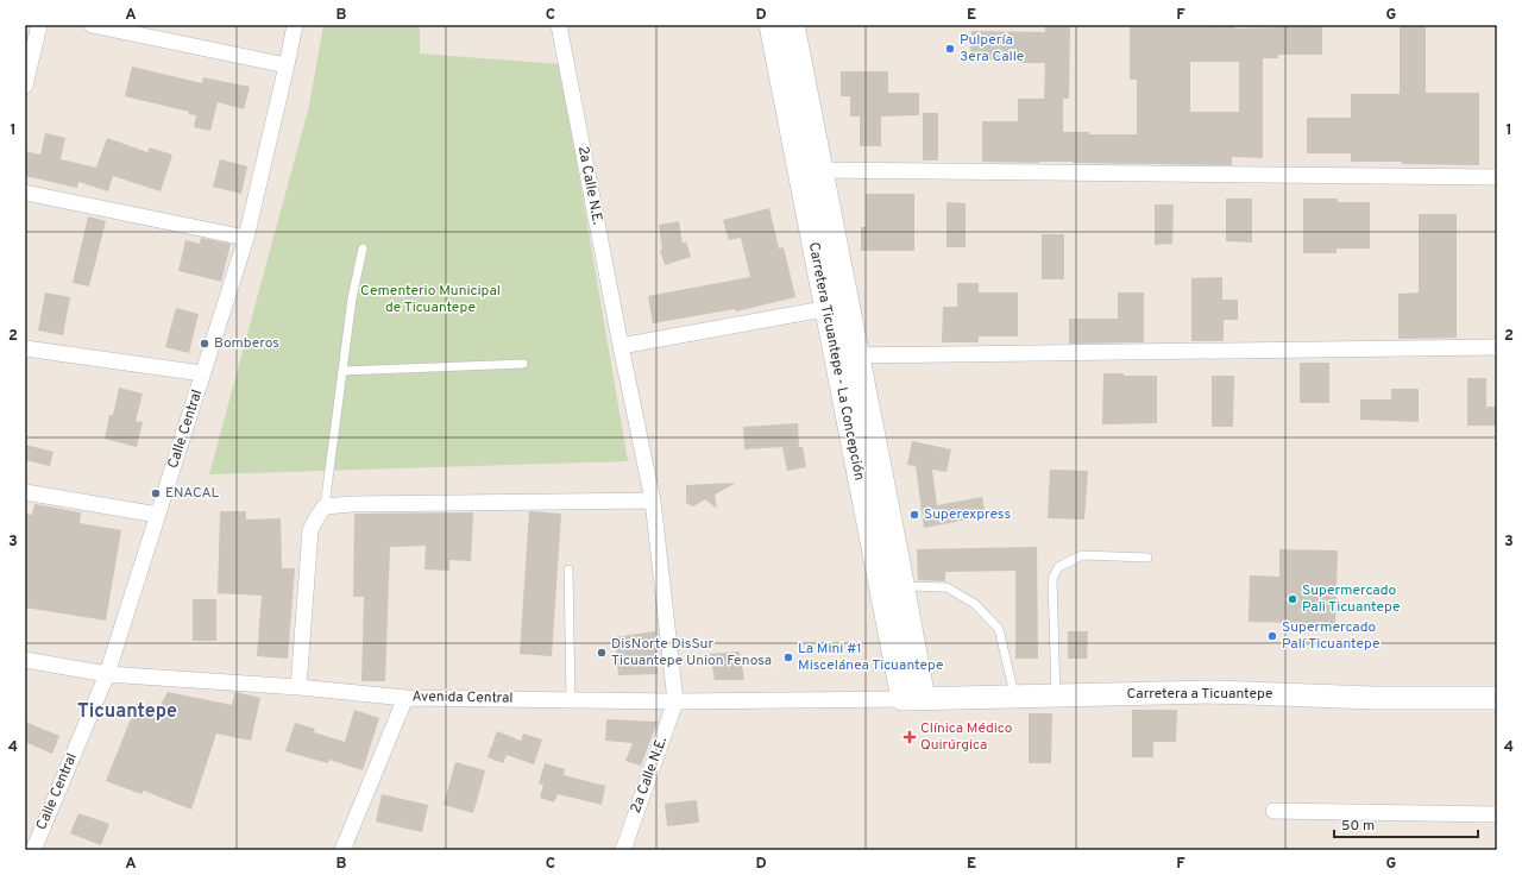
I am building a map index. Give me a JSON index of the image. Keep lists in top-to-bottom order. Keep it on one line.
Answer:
{"streets":{"main road":["Carretera Ticuantepe - La Concepción","Carretera a Ticuantepe"],"street":["2a Calle N.E.","Calle Central","Avenida Central"]},"crossings":[["2a Calle N.E.","Avenida Central"],["Carretera Ticuantepe - La Concepción","Carretera a Ticuantepe"],["Carretera Ticuantepe - La Concepción","Avenida Central"],["Calle Central","Avenida Central"],["Carretera a Ticuantepe","Avenida Central"]],"districts":["Ticuantepe"],"parks":["Cementerio Municipal de Ticuantepe"],"places":{"other":["Pulpería 3era Calle","Bomberos","ENACAL","Superexpress","Supermercado Pali Ticuantepe","Supermercado Palí Ticuantepe","DisNorte DisSur Ticuantepe Union Fenosa","La Mini #1 Miscelánea Ticuantepe"],"health":["Clínica Médico Quirúrgica"]},"scale_bar":"50 m","grid":{"columns":["A","B","C","D","E","F","G"],"rows":["1","2","3","4"]}}
